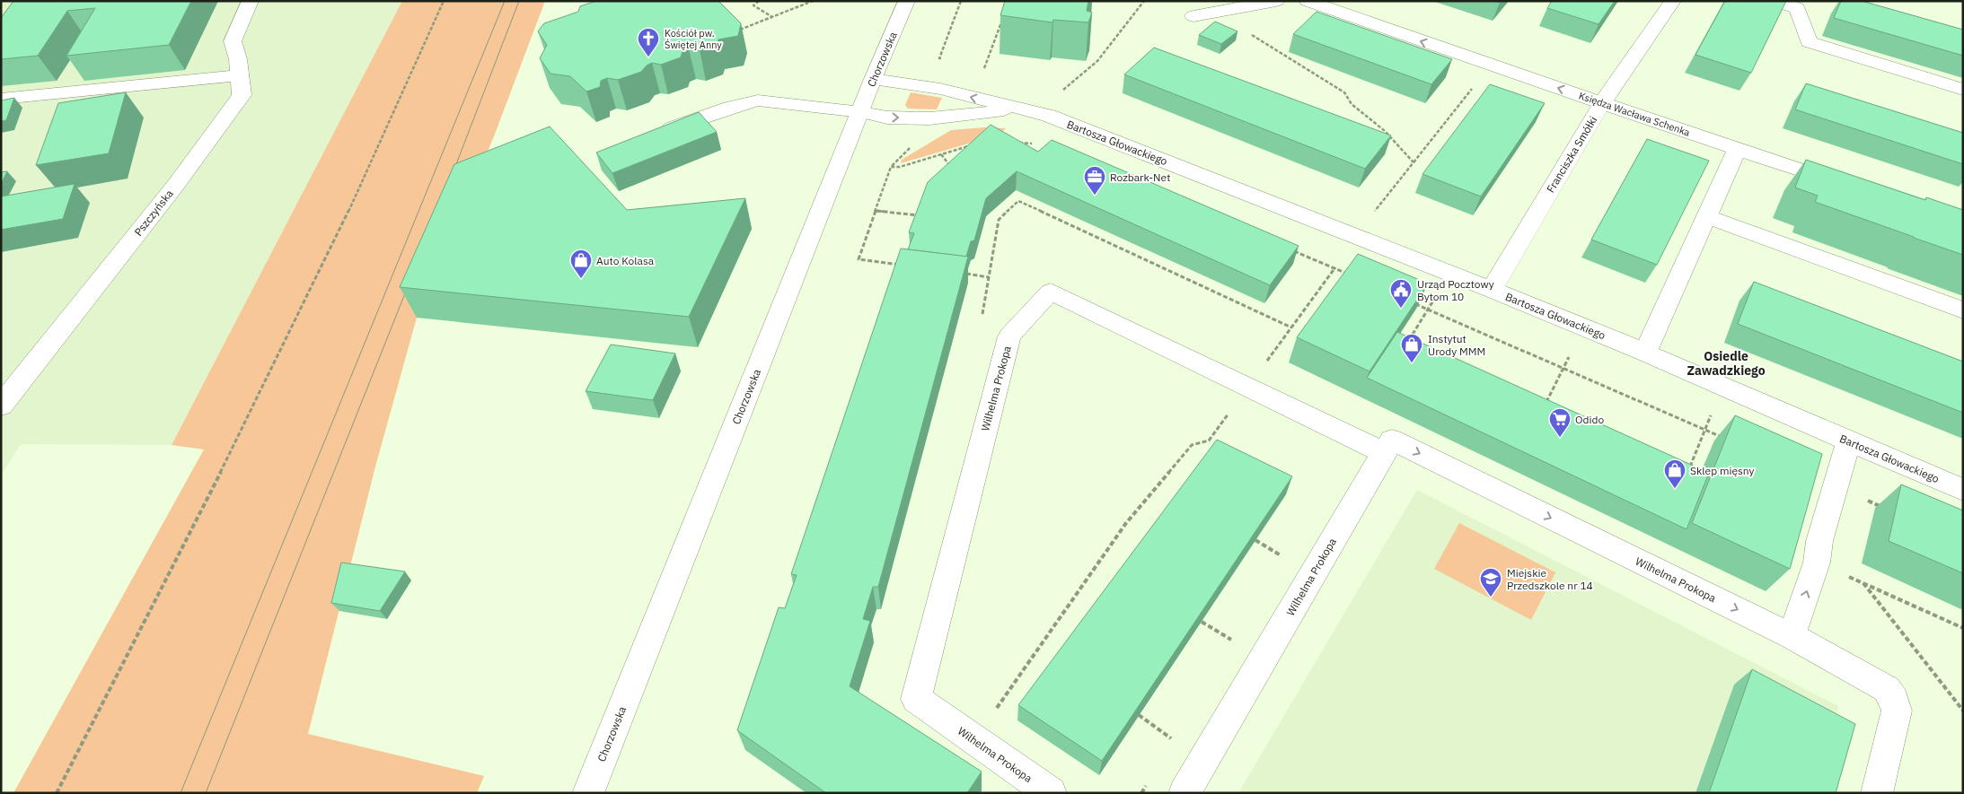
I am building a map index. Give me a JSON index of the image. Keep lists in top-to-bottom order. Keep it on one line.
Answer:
{"streets":{"street":["Chorzowska","Księdza Wacława Schenka","Bartosza Głowackiego","Franciszka Smółki","Pszczyńska","Wilhelma Prokopa"]},"crossings":[["Chorzowska","Bartosza Głowackiego"],["Księdza Wacława Schenka","Franciszka Smółki"],["Bartosza Głowackiego","Franciszka Smółki"]],"one_way":["Księdza Wacława Schenka"],"districts":["Osiedle Zawadzkiego"],"places":{"church":["Kościół pw. Świętej Anny"],"office":["Rozbark-Net"],"shop":["Auto Kolasa","Instytut Urody MMM","Sklep mięsny"],"public building":["Urząd Pocztowy Bytom 10"],"supermarket":["Odido"],"school or university":["Miejskie Przedszkole nr 14"]}}
